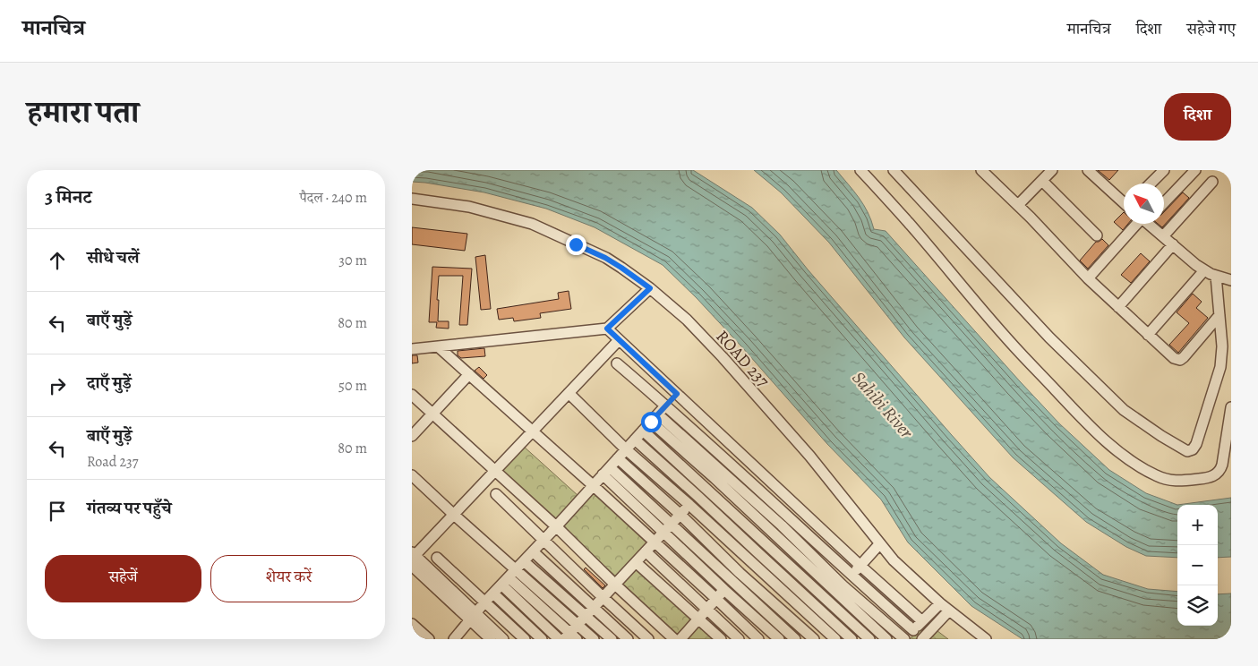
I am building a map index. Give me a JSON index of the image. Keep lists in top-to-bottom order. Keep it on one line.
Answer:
{"streets":{"street":["ROAD 237"]},"water":["Sahibi River"],"north":"top left","page":{"header":"मानचित्र","nav":["मानचित्र","दिशा","सहेजे गए"],"title":"हमारा पता","buttons":["दिशा",["सहेजें","शेयर करें"]],"heading":["3 मिनट","पैदल · 240 m"],"list":[["सीधे चलें","30 m"],["बाएँ मुड़ें","80 m"],["दाएँ मुड़ें","50 m"],["बाएँ मुड़ें","Road 237","80 m"],"गंतव्य पर पहुँचे"],"map_buttons":["+","−"]}}
